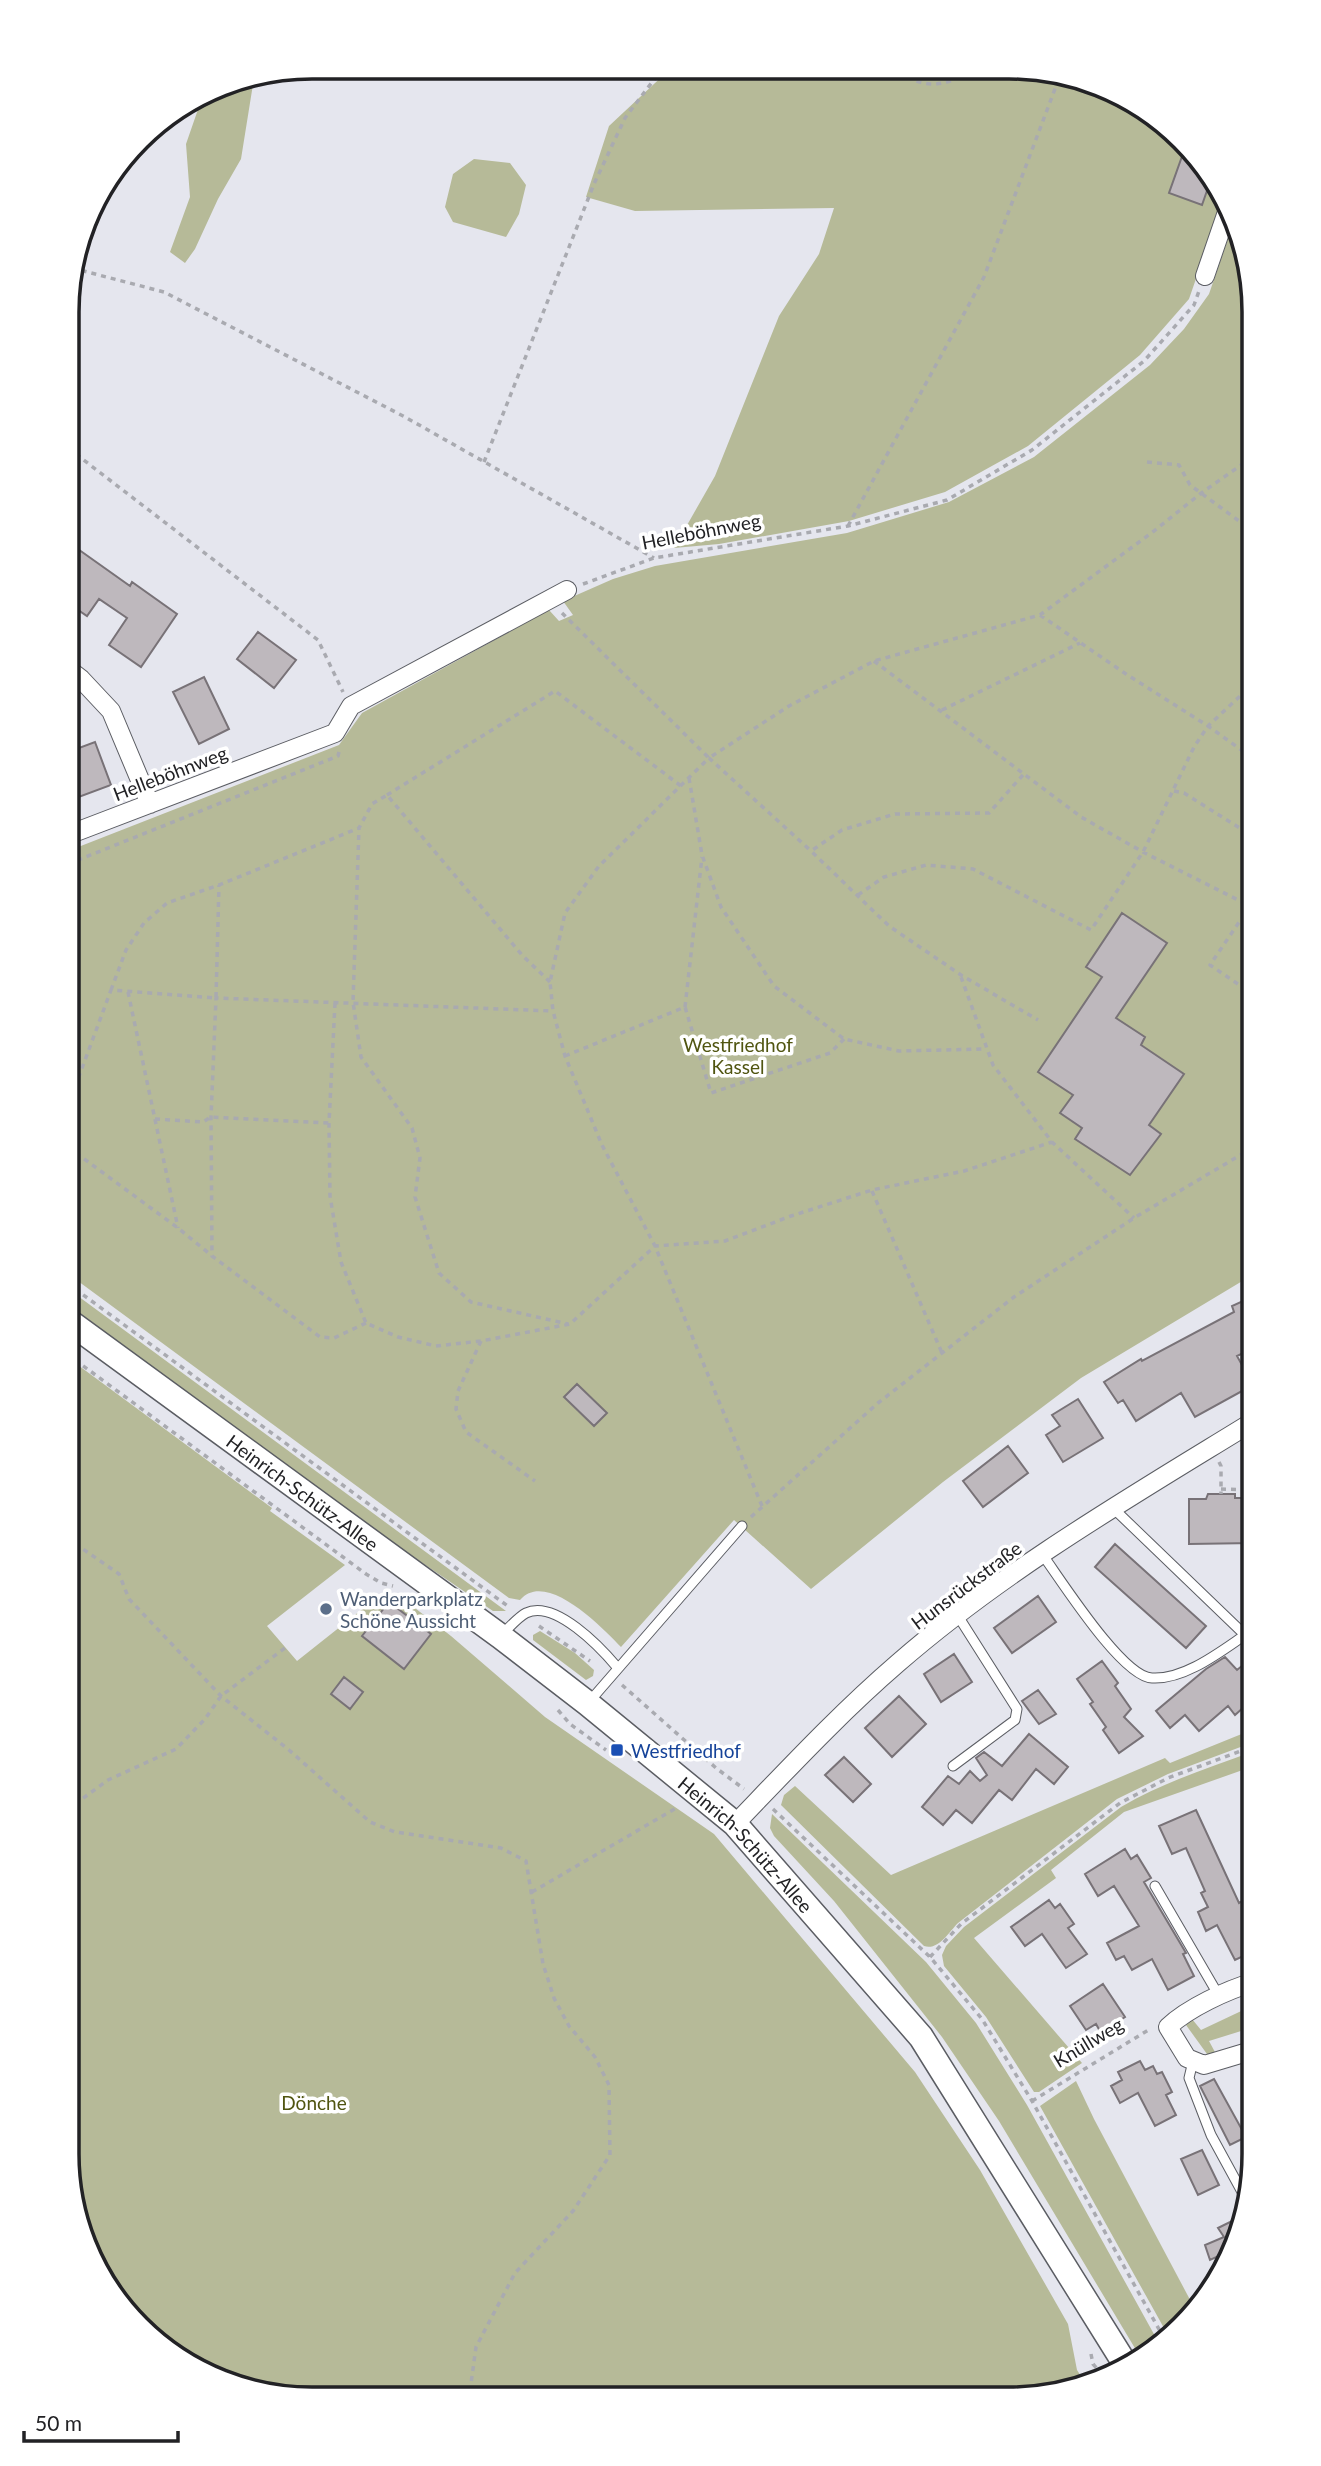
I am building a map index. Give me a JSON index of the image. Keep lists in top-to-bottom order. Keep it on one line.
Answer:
{"streets":{"main road":["Heinrich-Schütz-Allee"],"street":["Helleböhnweg","Hunsrückstraße"],"path":["Knüllweg"]},"crossings":[["Heinrich-Schütz-Allee","Hunsrückstraße"]],"parks":["Westfriedhof Kassel","Dönche"],"places":{"other":["Wanderparkplatz Schöne Aussicht"],"transit":["Westfriedhof"]},"scale_bar":"50 m"}
